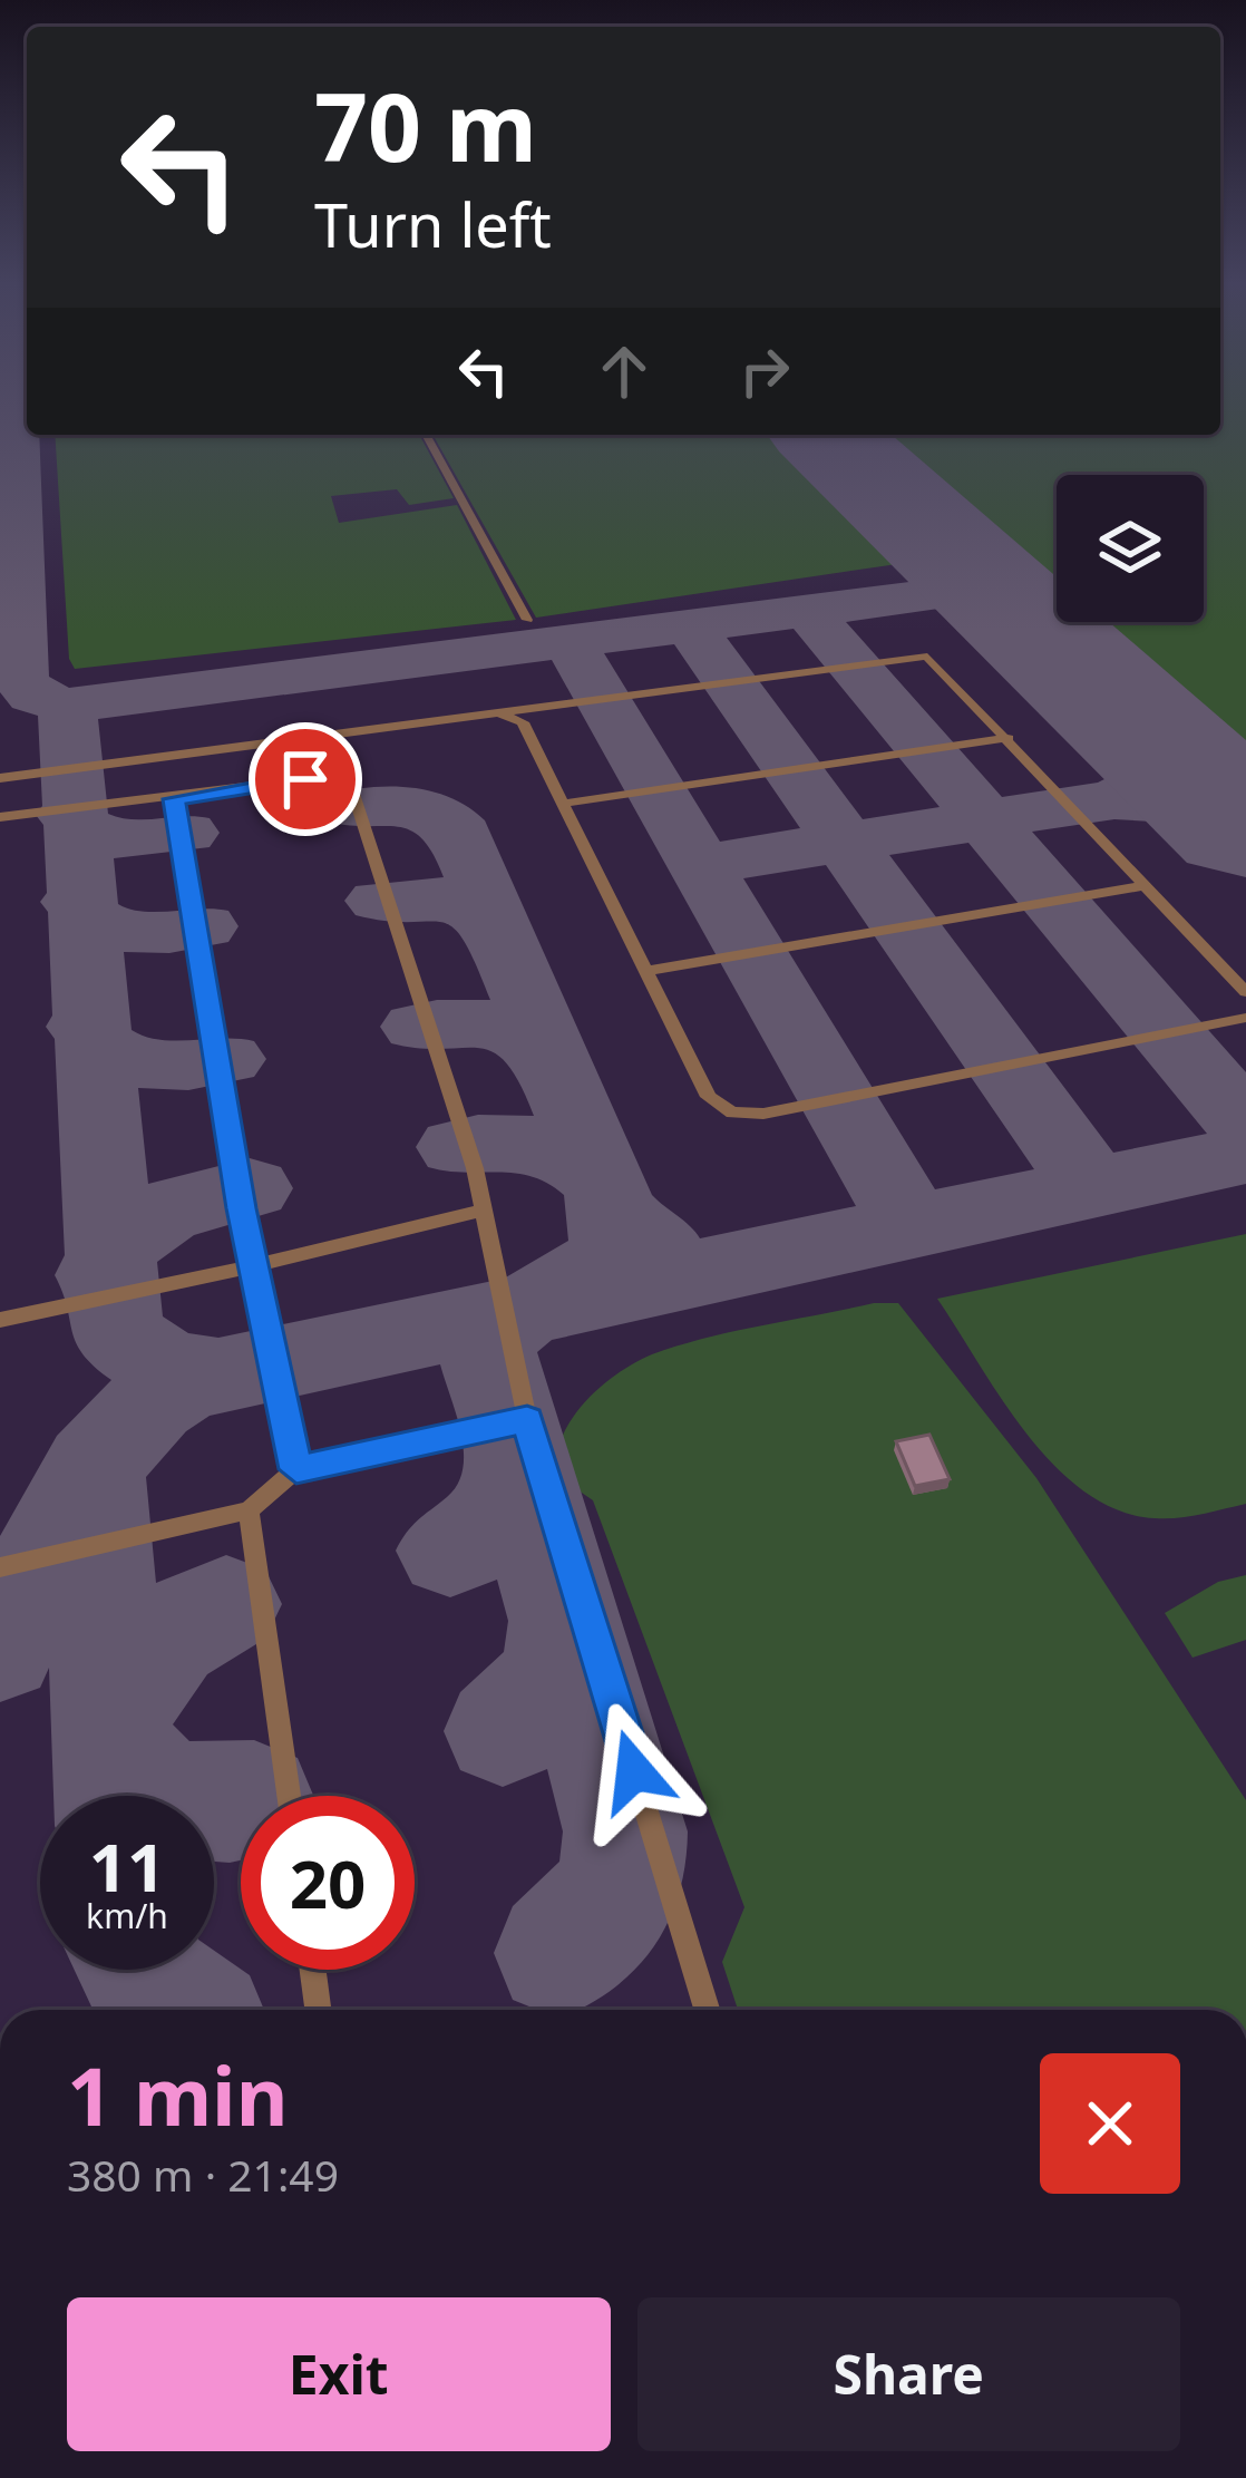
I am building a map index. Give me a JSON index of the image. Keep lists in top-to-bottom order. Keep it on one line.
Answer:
{"page":{"turn":["70 m","Turn left"],"speed":"11 km/h","limit":"20","heading":["1 min","380 m · 21:49"],"buttons":["Exit","Share"]}}
